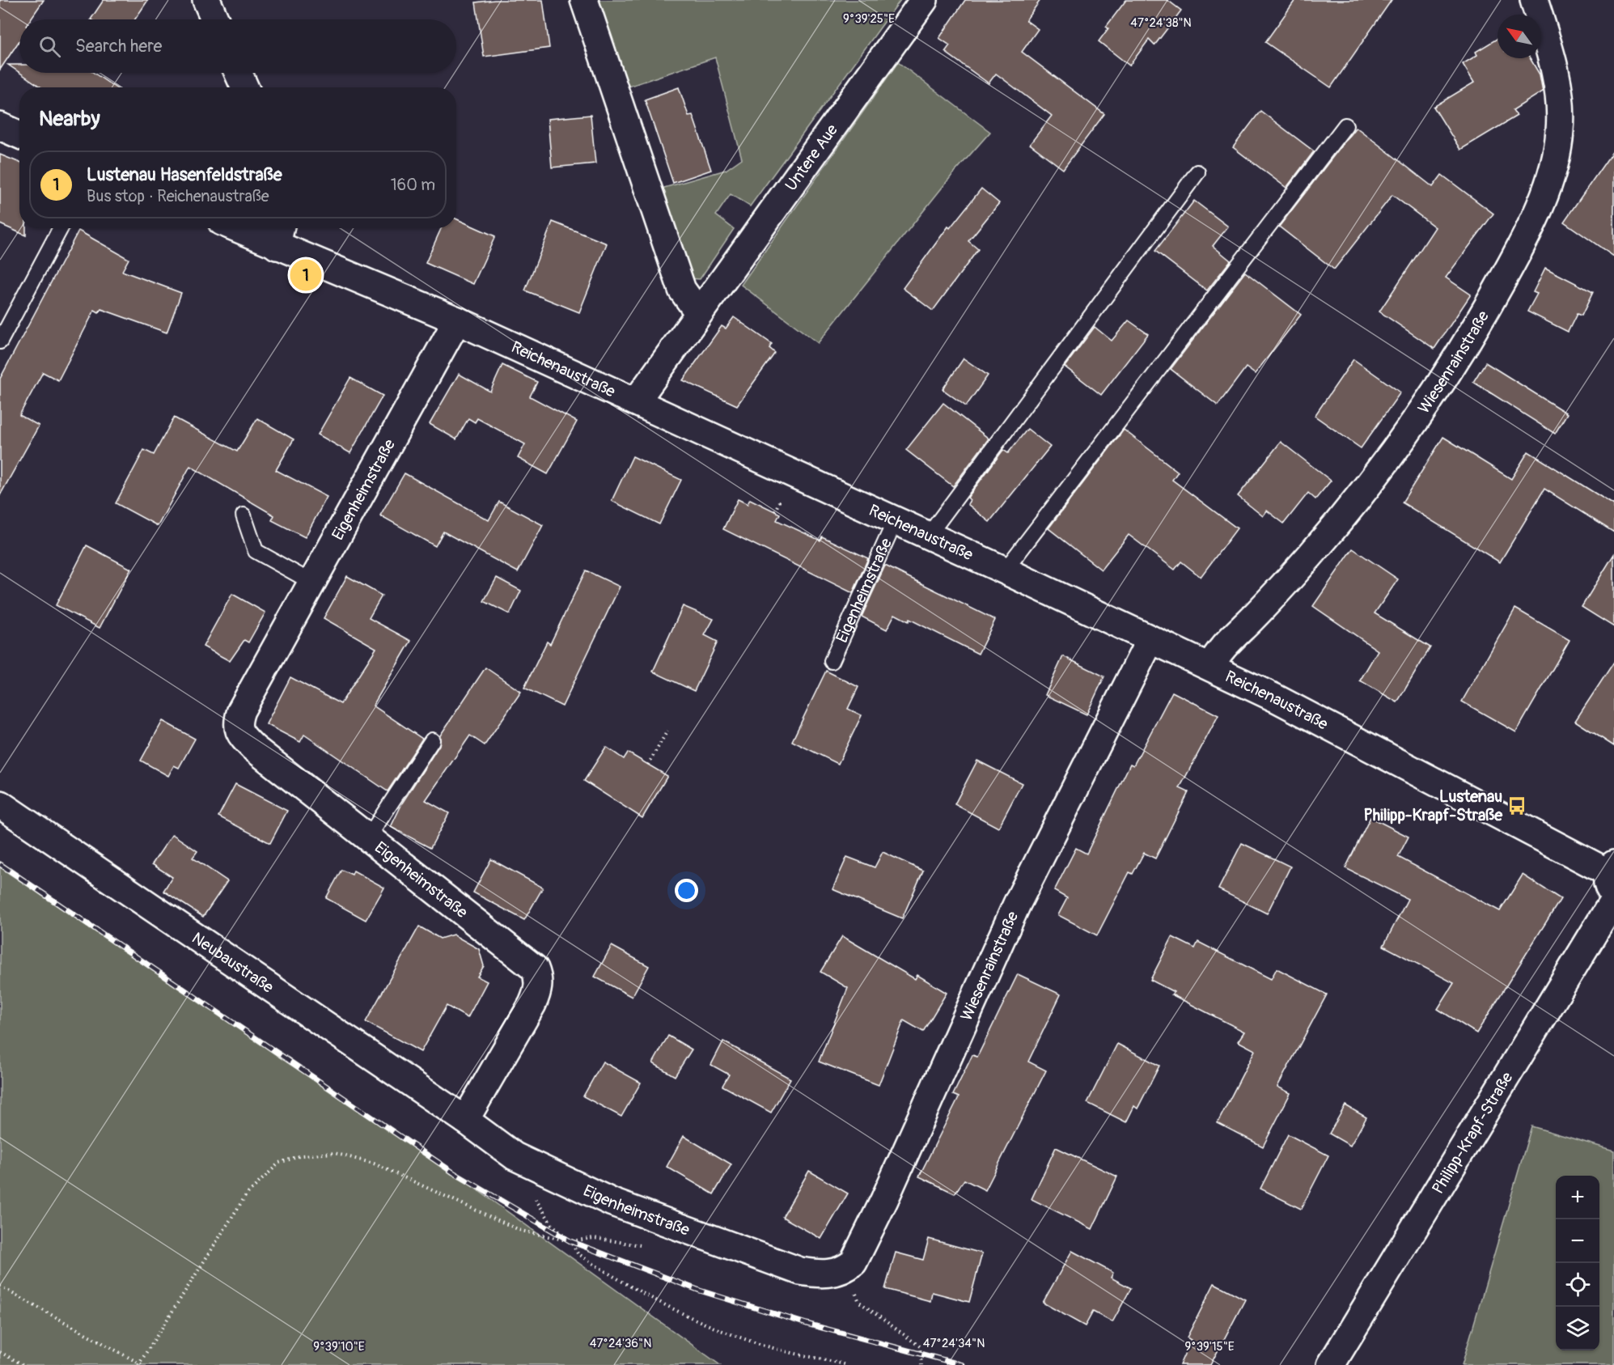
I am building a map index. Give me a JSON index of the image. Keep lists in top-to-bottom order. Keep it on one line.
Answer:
{"streets":{"street":["Untere Aue","Wiesenrainstraße","Reichenaustraße","Eigenheimstraße","Neubaustraße","Philipp-Krapf-Straße"]},"crossings":[["Untere Aue","Reichenaustraße"],["Wiesenrainstraße","Reichenaustraße"],["Wiesenrainstraße","Eigenheimstraße"],["Reichenaustraße","Eigenheimstraße"],["Eigenheimstraße","Neubaustraße"]],"places":{"bus stop":["Lustenau Philipp-Krapf-Straße"]},"north":"top left","page":{"search":"Search here","heading":"Nearby","list":[{"mark":"1","name":"Lustenau Hasenfeldstraße","note":"Bus stop · Reichenaustraße","value":"160 m"}],"pins":"1","map_buttons":["+","−"]},"coordinates":["9°39'25\"E","47°24'38\"N","47°24'36\"N","47°24'34\"N","9°39'10\"E","9°39'15\"E"]}
